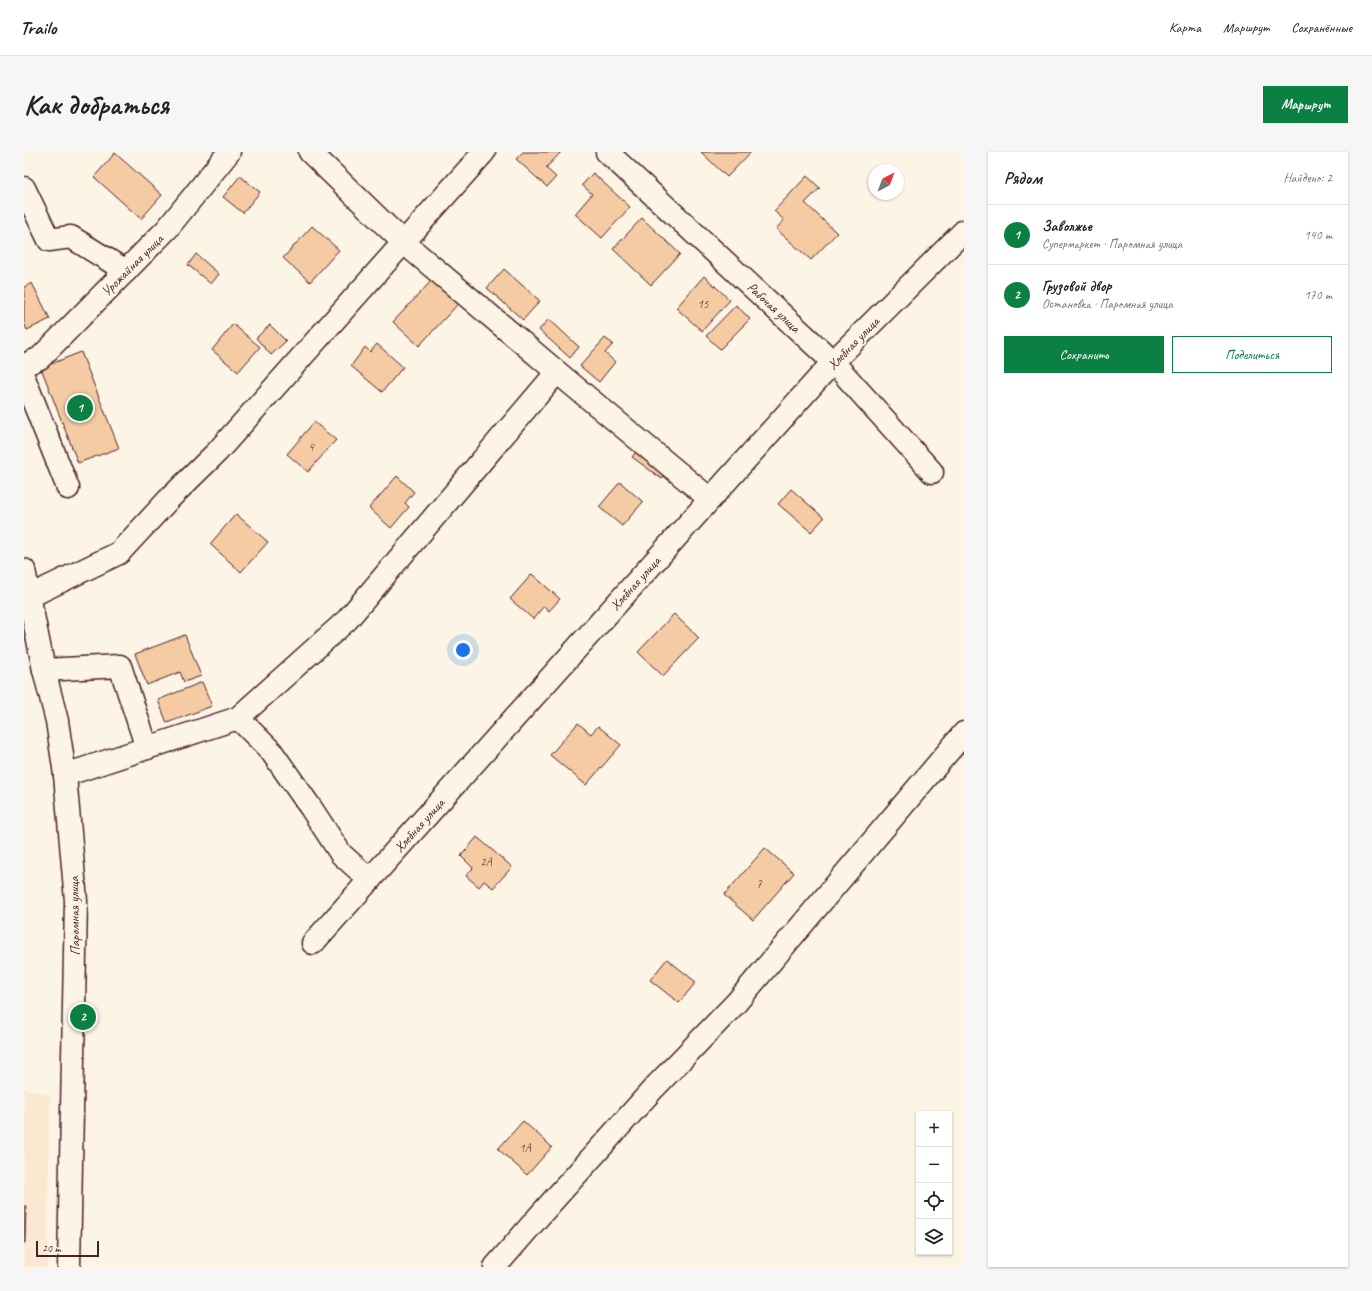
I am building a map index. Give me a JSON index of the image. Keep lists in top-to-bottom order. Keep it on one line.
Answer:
{"streets":{"street":["Урожайная улица","Рабочая улица","Хлебная улица","Паромная улица"]},"crossings":[["Рабочая улица","Хлебная улица"]],"house_numbers":["15","4","2А","7","1А"],"scale_bar":"20 m","north":"top right","page":{"header":"Trailo","nav":["Карта","Маршрут","Сохранённые"],"buttons":["Маршрут",["Сохранить","Поделиться"]],"title":"Как добраться","heading":["Рядом","Найдено: 2"],"list":[{"mark":"1","name":"Заволжье","note":"Супермаркет · Паромная улица","value":"140 m"},{"mark":"2","name":"Грузовой двор","note":"Остановка · Паромная улица","value":"170 m"}],"pins":["1","2"],"map_buttons":["+","−"],"scale":"20 m"}}
